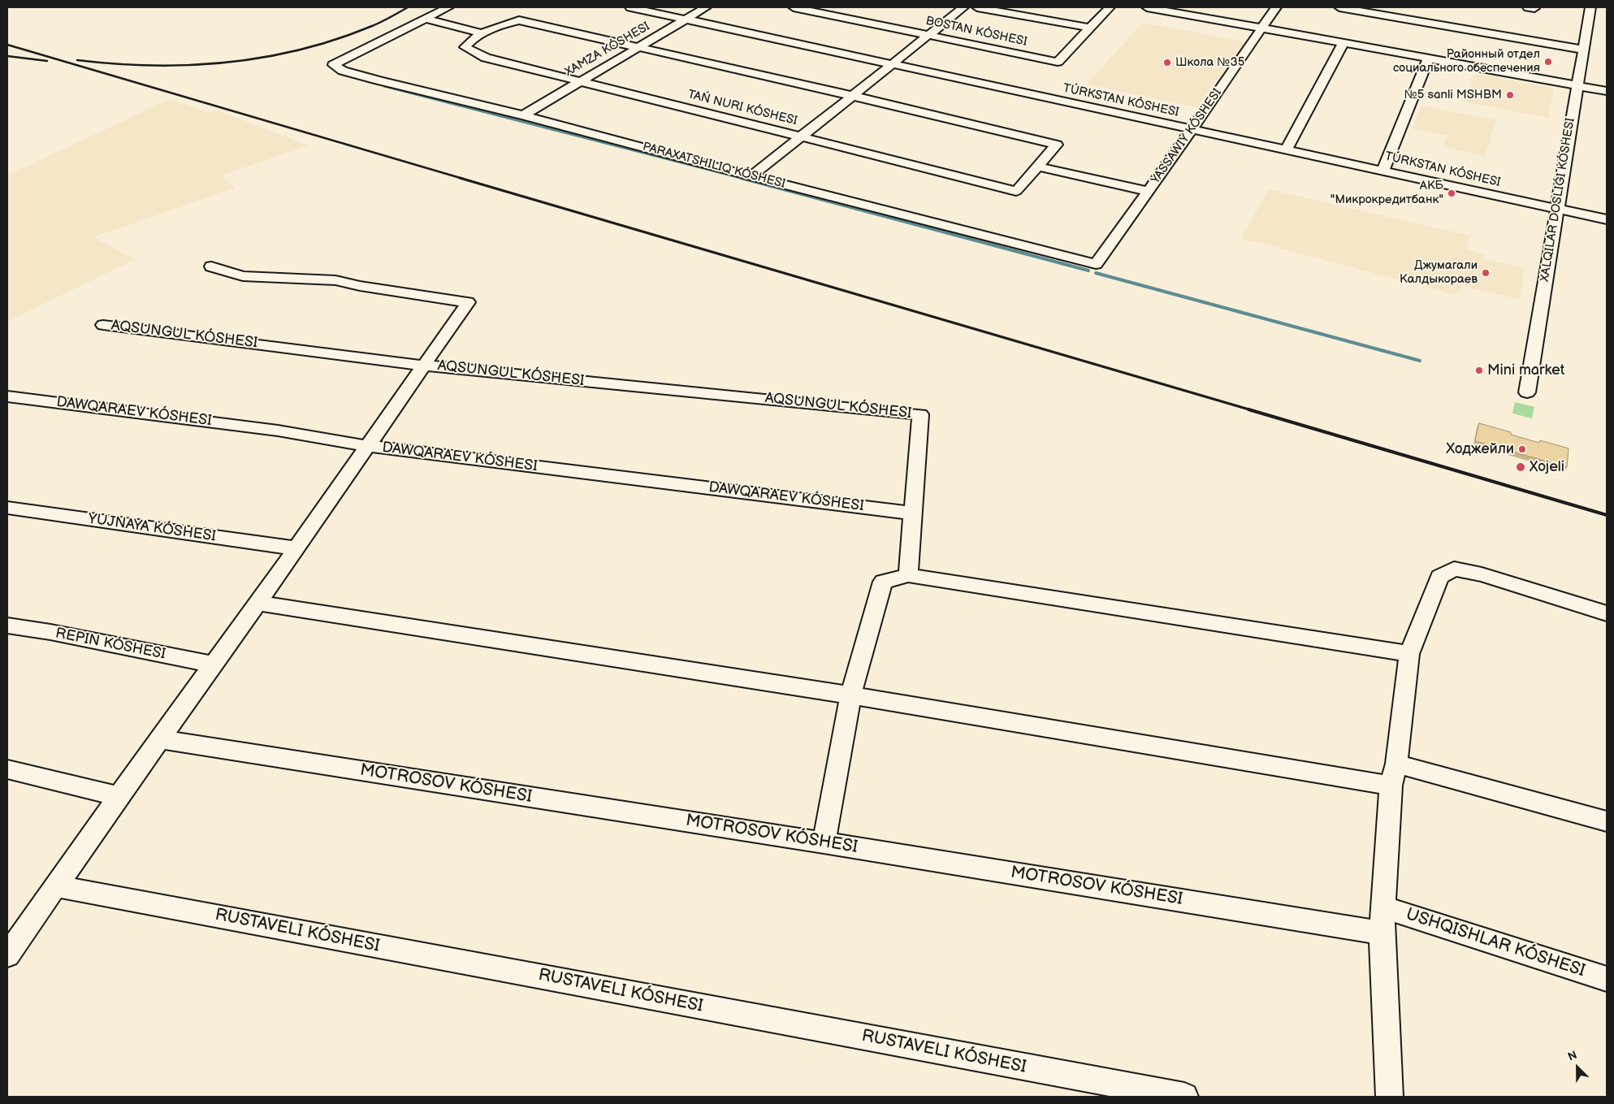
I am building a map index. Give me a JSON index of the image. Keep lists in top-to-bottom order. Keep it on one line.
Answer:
{"streets":{"street":["BOSTAN KÓSHESI","XAMZA KÓSHESI","TÚRKSTAN KÓSHESI","YASSAWIY KÓSHESI","AQSUNGUL KÓSHESI","DAWQARAEV KÓSHESI","YUJNAYA KÓSHESI","REPIN KÓSHESI","MOTROSOV KÓSHESI","RUSTAVELI KÓSHESI","USHQISHLAR KÓSHESI"]},"crossings":[["XAMZA KÓSHESI","TÚRKSTAN KÓSHESI"],["TÚRKSTAN KÓSHESI","YASSAWIY KÓSHESI"],["AQSUNGUL KÓSHESI","DAWQARAEV KÓSHESI"]],"places":["Районный отдел социального обеспечения","Школа №35","№5 sanli MSHBM","АКБ \"Микрокредитбанк\"","Джумагали Калдыкораев","Mini market","Ходжейли","Xojeli"],"north":"top left"}
